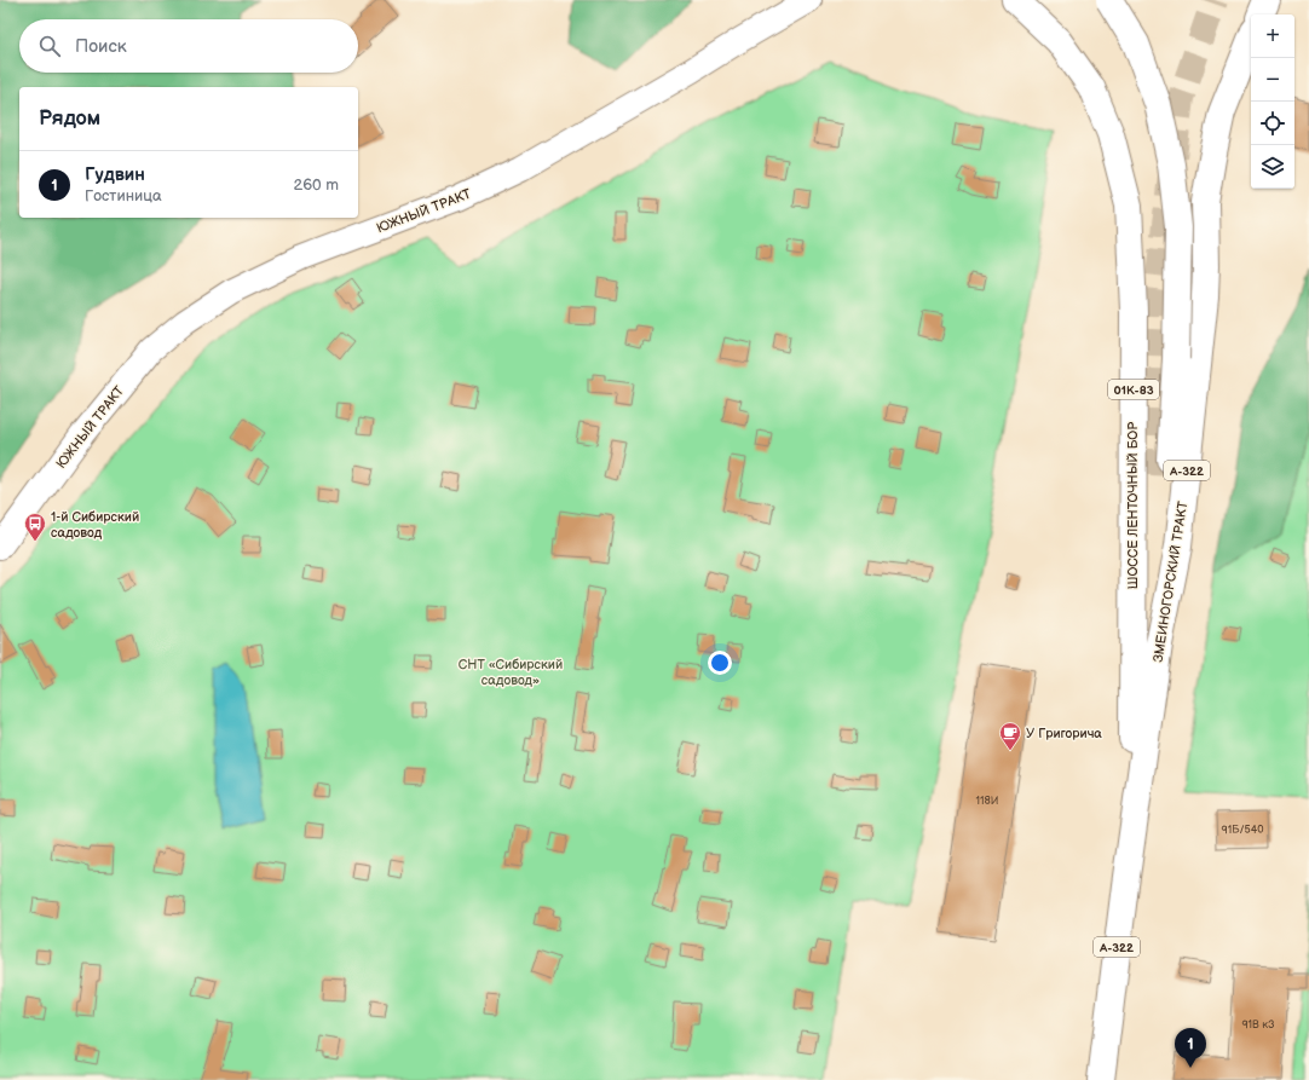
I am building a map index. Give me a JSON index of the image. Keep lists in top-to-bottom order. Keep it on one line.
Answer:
{"streets":{"highway":["01К-83","А-322","ШОССЕ ЛЕНТОЧНЫЙ БОР","ЗМЕИНОГОРСКИЙ ТРАКТ"],"main road":["ЮЖНЫЙ ТРАКТ"]},"crossings":[["ШОССЕ ЛЕНТОЧНЫЙ БОР","ЗМЕИНОГОРСКИЙ ТРАКТ"]],"parks":["СНТ «Сибирский садовод»"],"places":{"bus stop":["1-й Сибирский садовод"],"cafe":["У Григорича"]},"house_numbers":["118И","91Б/540","91В к3"],"page":{"map_buttons":["+","−"],"search":"Поиск","heading":"Рядом","list":[{"mark":"1","name":"Гудвин","note":"Гостиница","value":"260 m"}],"pins":"1"}}
